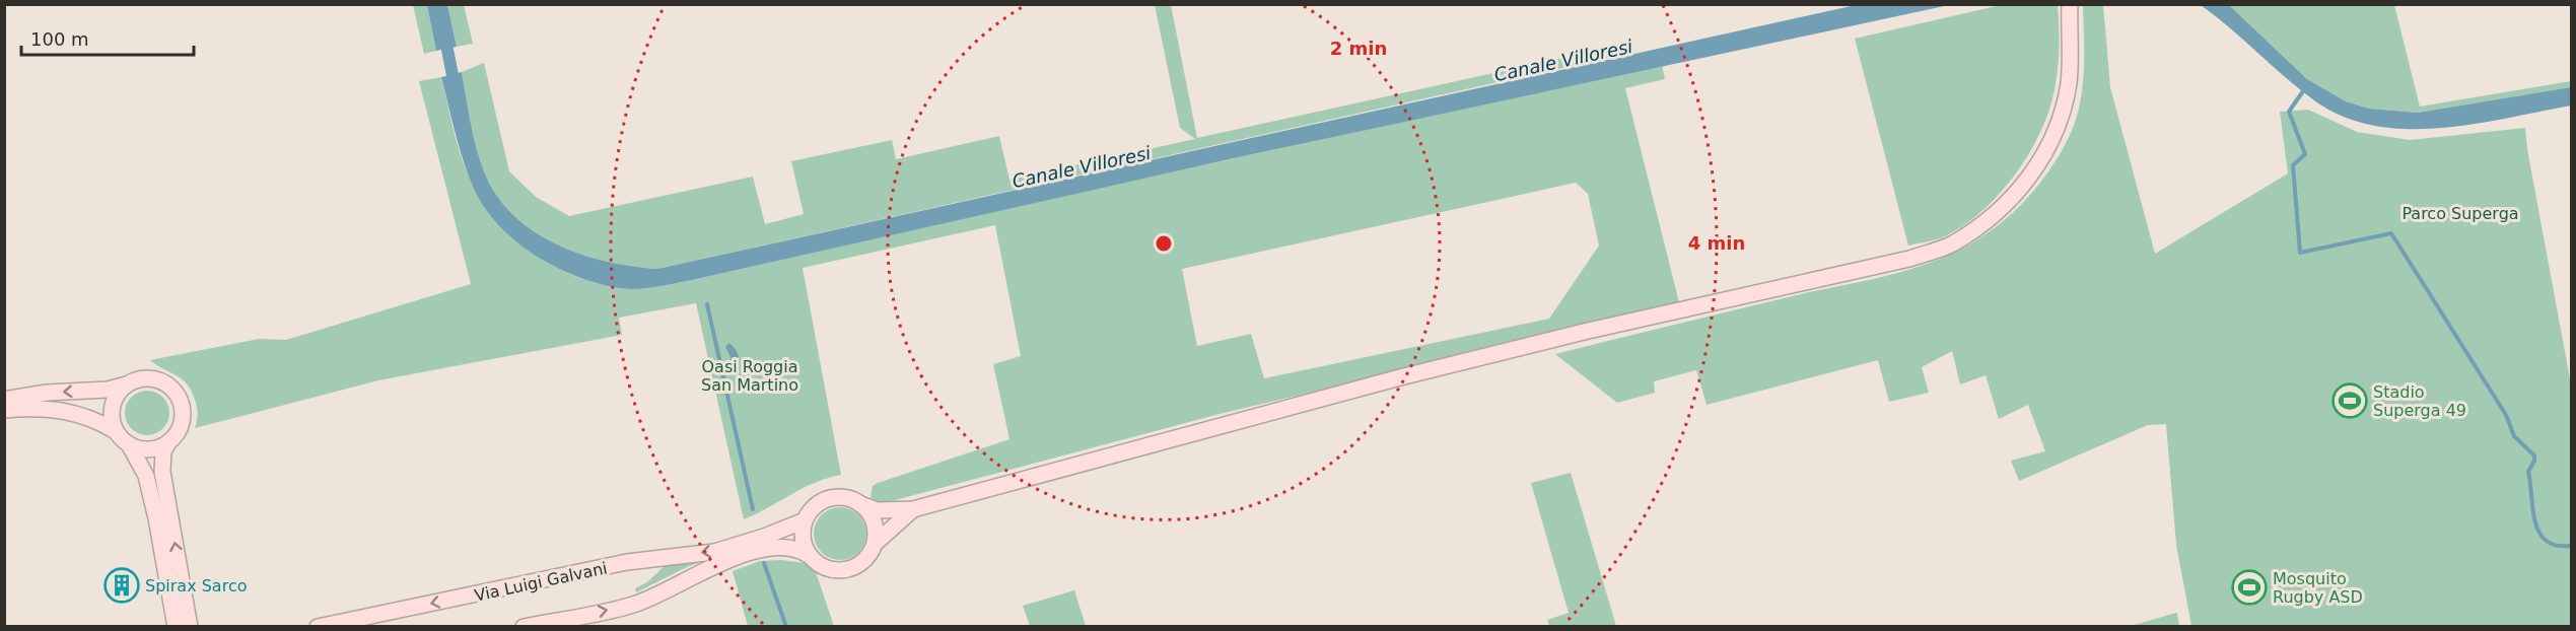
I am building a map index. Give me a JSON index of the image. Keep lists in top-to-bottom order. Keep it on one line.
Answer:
{"streets":{"main road":["Via Luigi Galvani"]},"water":["Canale Villoresi"],"parks":["Parco Superga","Oasi Roggia San Martino"],"places":{"sports":["Stadio Superga 49","Mosquito Rugby ASD"],"building":["Spirax Sarco"]},"scale_bar":"100 m","rings":["2 min","4 min"]}
